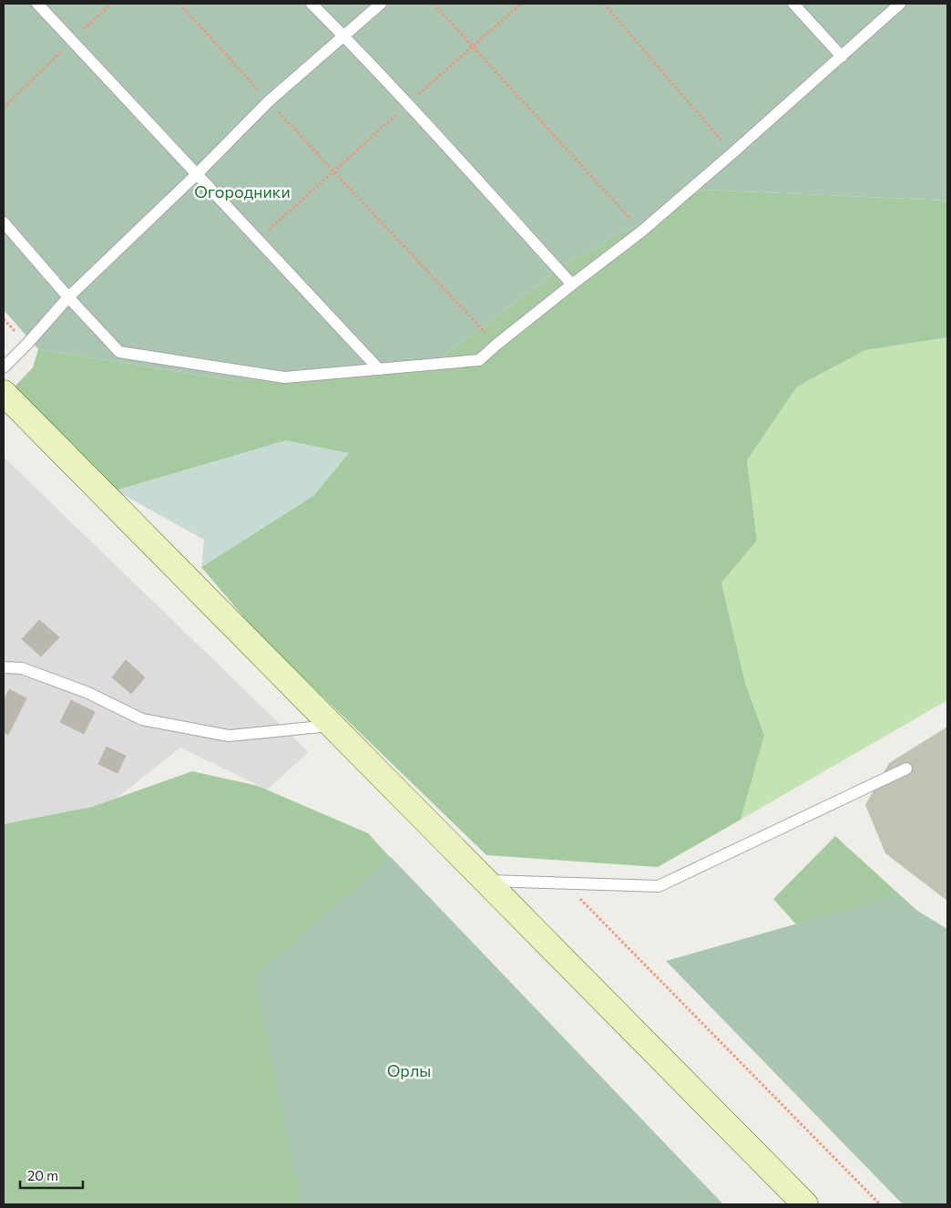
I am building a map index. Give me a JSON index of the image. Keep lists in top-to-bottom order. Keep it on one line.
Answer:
{"parks":["Огородники","Орлы"],"scale_bar":"20 m"}
